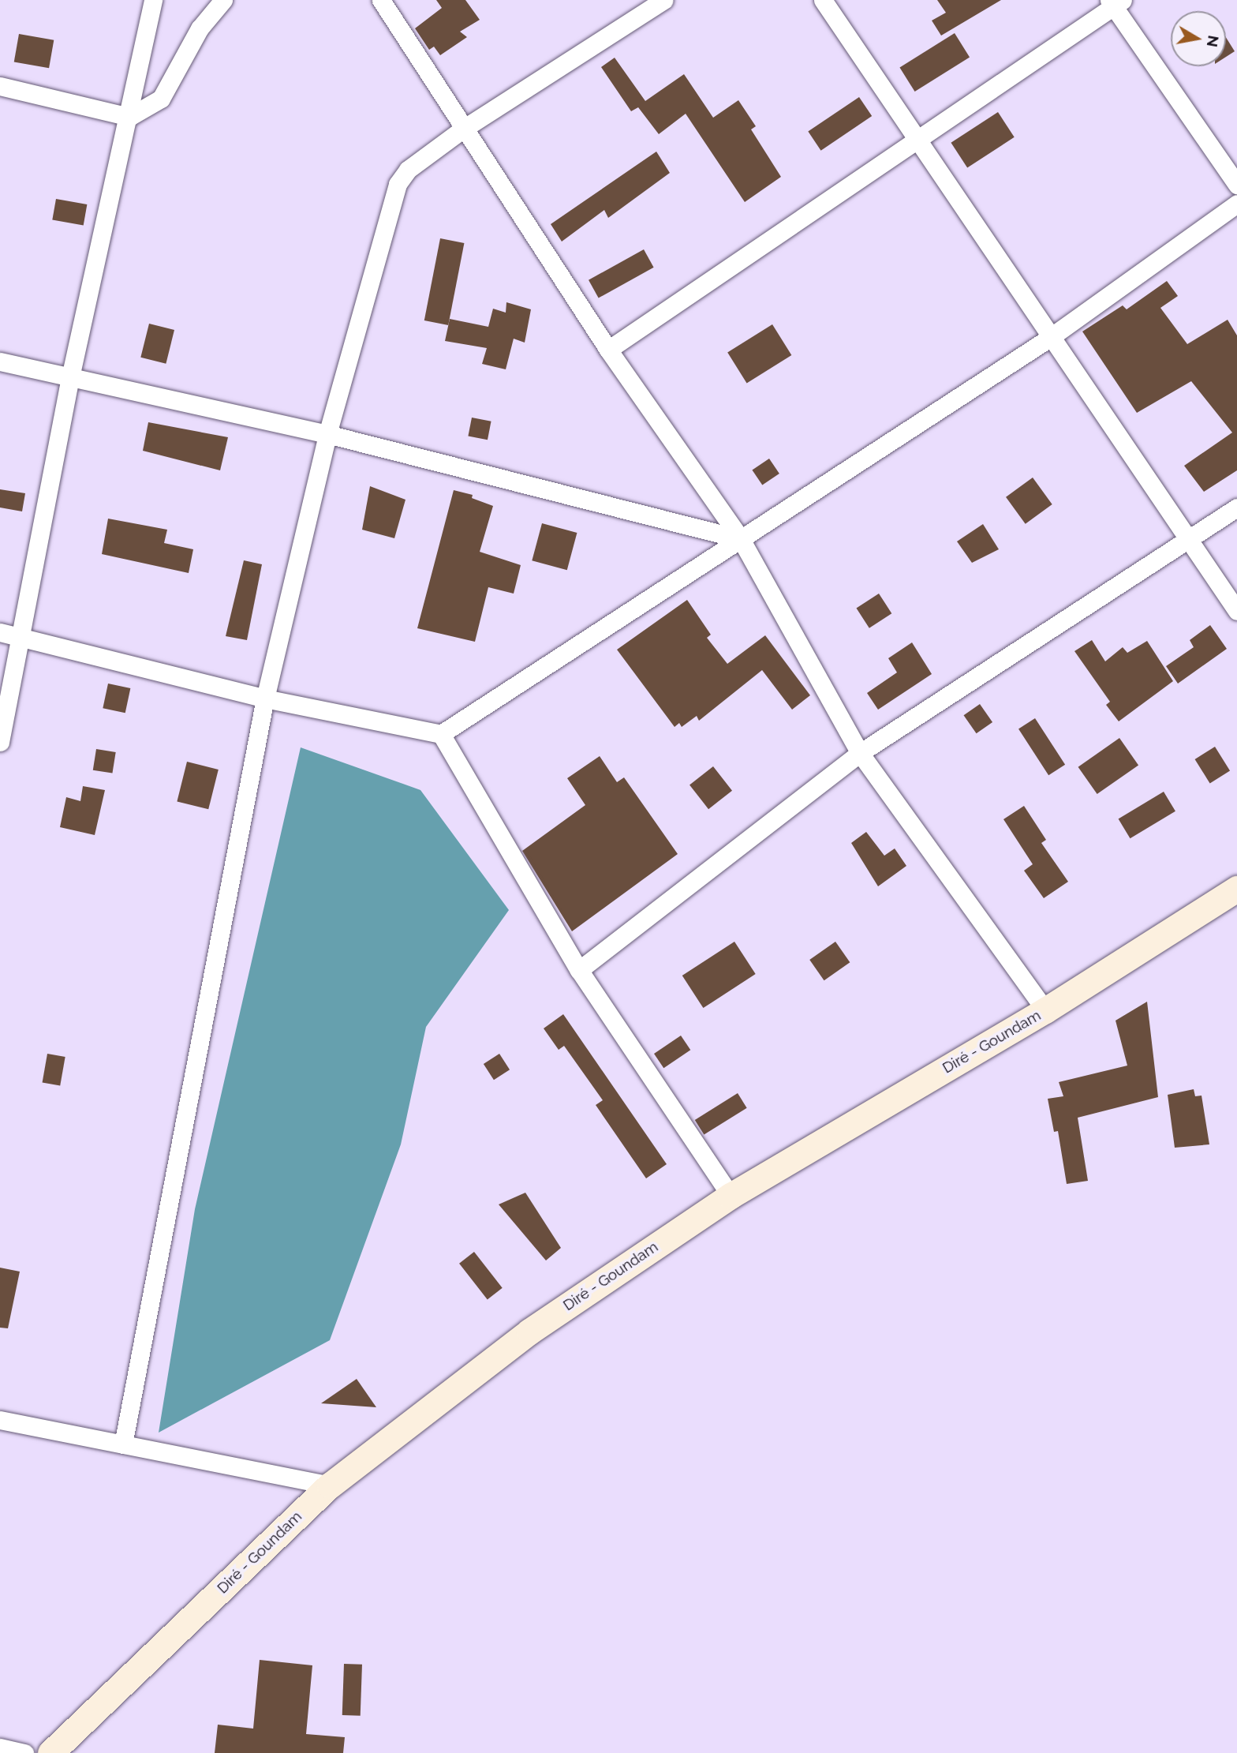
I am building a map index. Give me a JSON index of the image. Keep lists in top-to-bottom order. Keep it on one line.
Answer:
{"streets":{"main road":["Diré - Goundam"]},"north":"right"}
